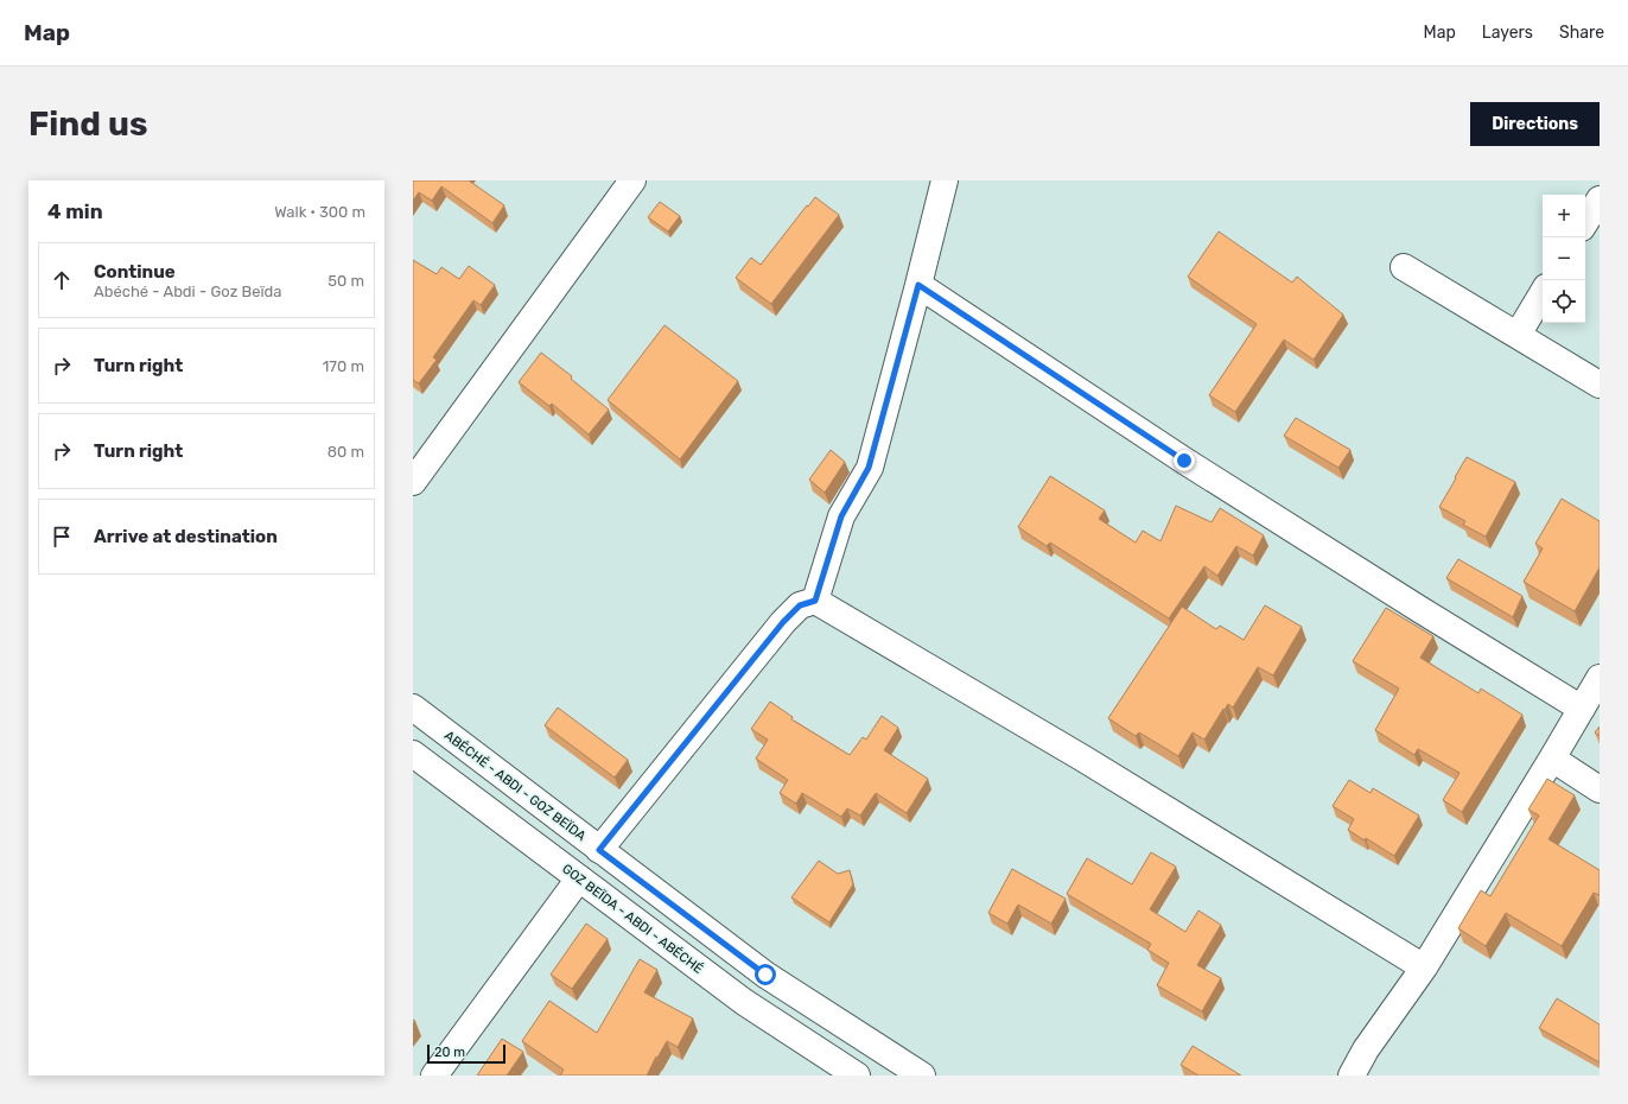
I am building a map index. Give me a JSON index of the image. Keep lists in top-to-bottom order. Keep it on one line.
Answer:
{"streets":{"street":["ABÉCHÉ - ABDI - GOZ BEÏDA","GOZ BEÏDA - ABDI - ABÉCHÉ"]},"scale_bar":"20 m","page":{"header":"Map","nav":["Map","Layers","Share"],"buttons":"Directions","title":"Find us","heading":["4 min","Walk · 300 m"],"map_buttons":["+","−"],"list":[["Continue","Abéché - Abdi - Goz Beïda","50 m"],["Turn right","170 m"],["Turn right","80 m"],"Arrive at destination"],"scale":"20 m"}}
